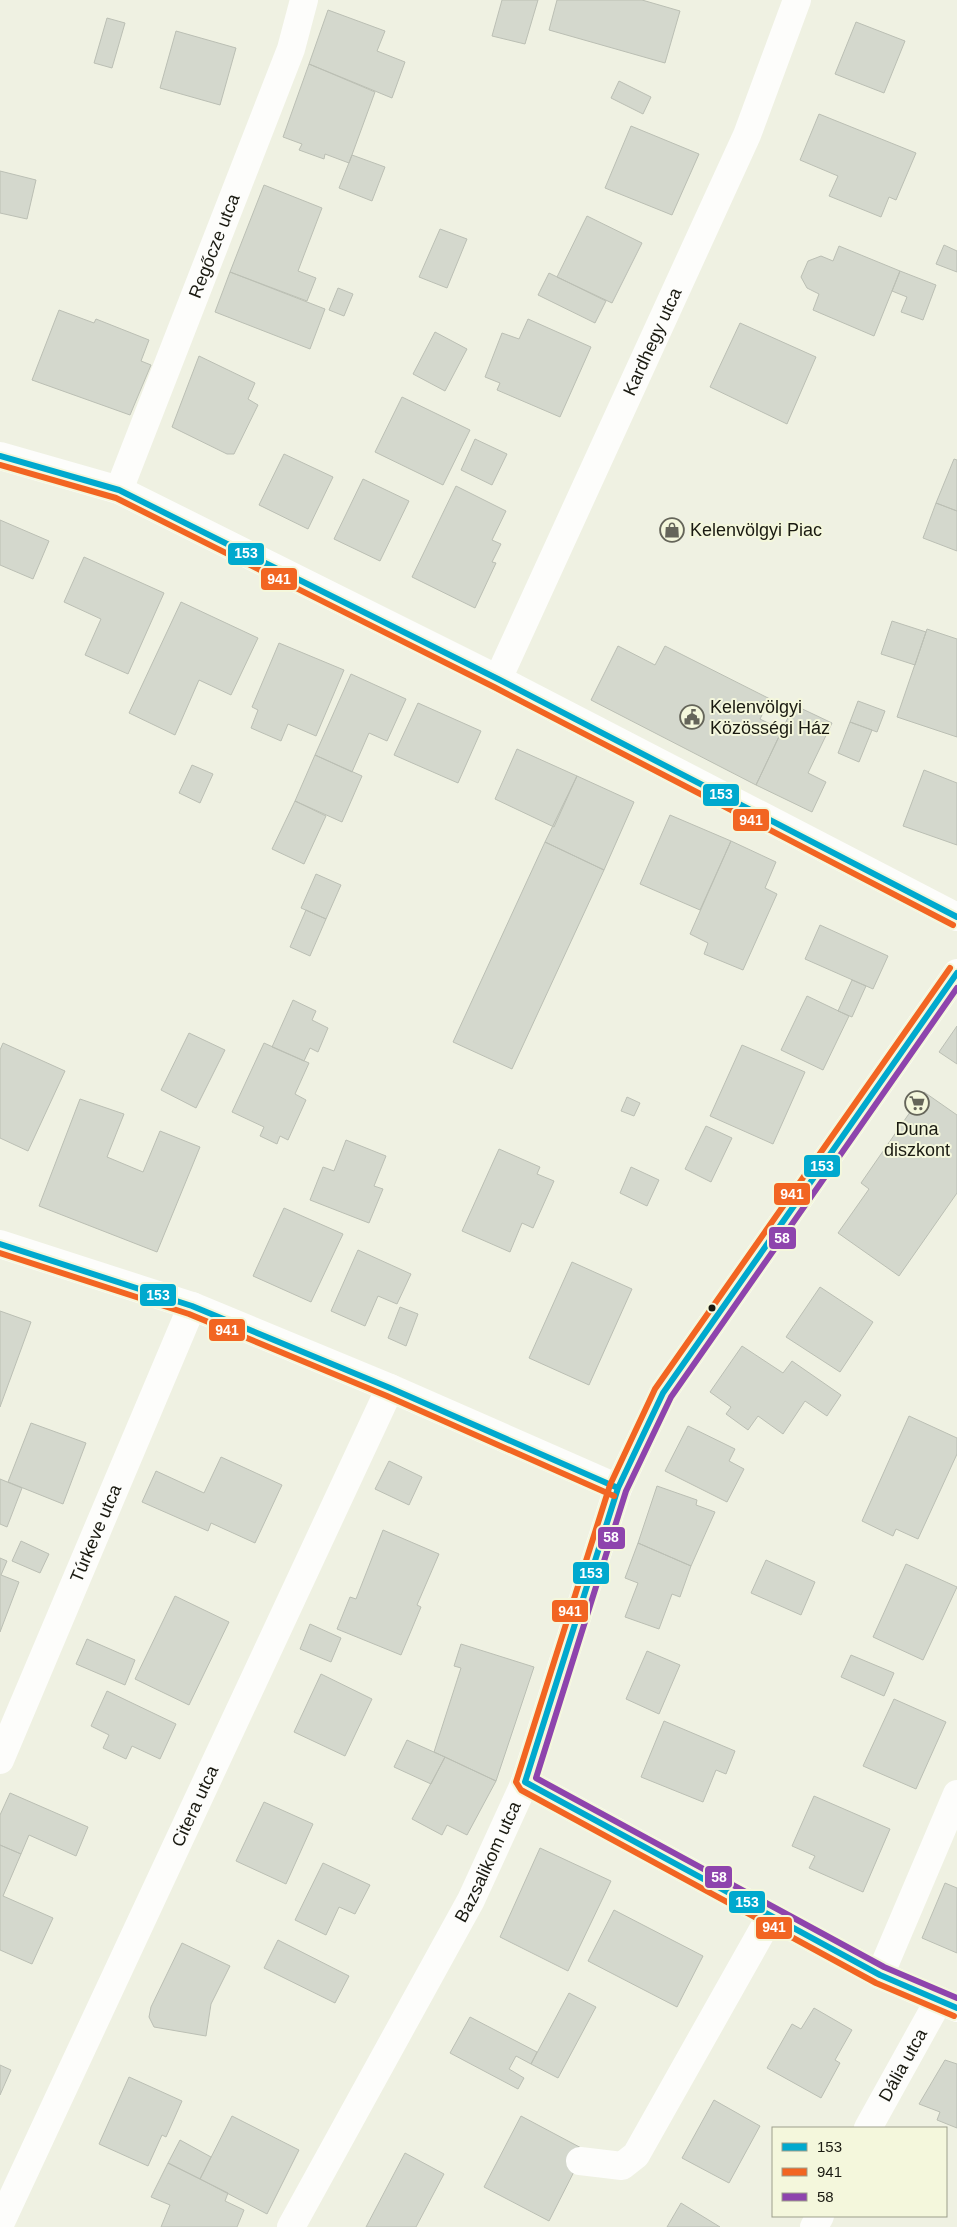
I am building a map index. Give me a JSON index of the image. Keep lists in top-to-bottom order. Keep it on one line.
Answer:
{"streets":{"street":["Regőcze utca","Kardhegy utca","Túrkeve utca","Citera utca","Bazsalikom utca","Dália utca"]},"places":{"shop":["Kelenvölgyi Piac"],"public building":["Kelenvölgyi Közösségi Ház"],"supermarket":["Duna diszkont"]},"lines":["transit line 153","transit line 941","transit line 58"],"legend":["153","941","58"]}
